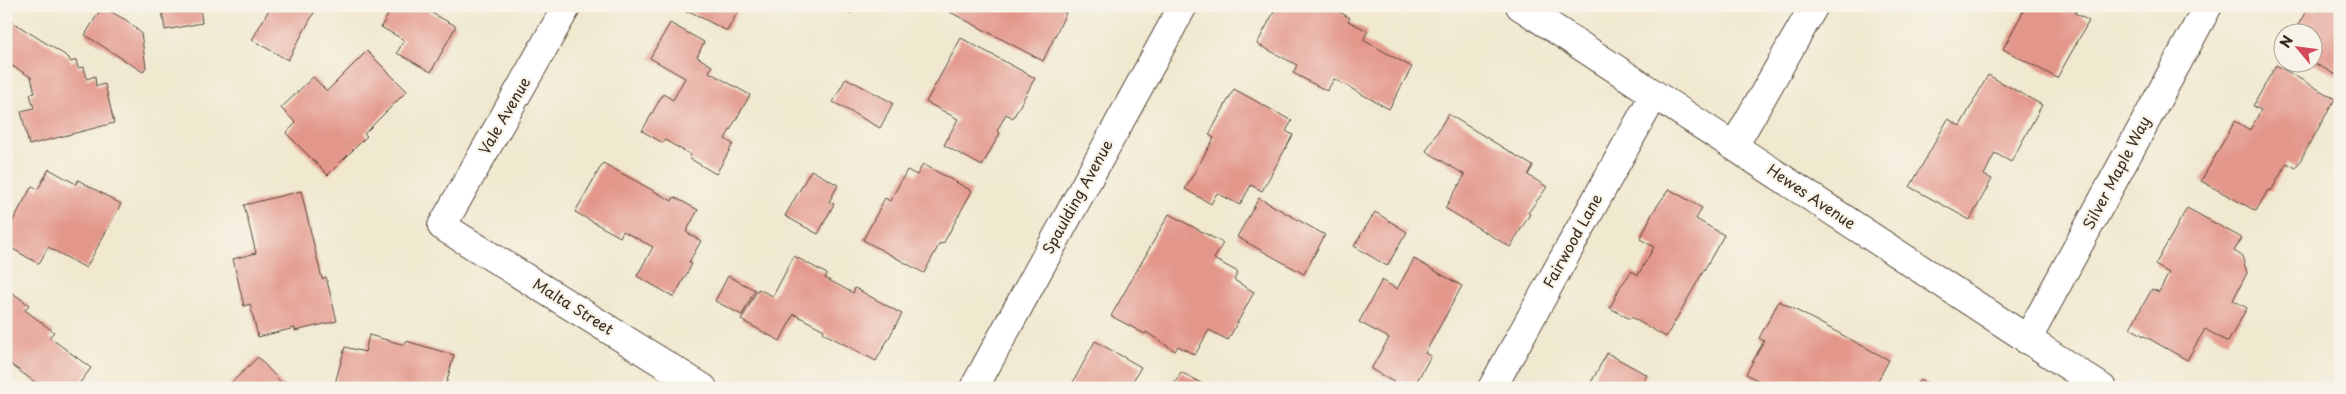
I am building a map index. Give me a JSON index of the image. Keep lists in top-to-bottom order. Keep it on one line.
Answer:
{"streets":{"street":["Vale Avenue","Silver Maple Way","Spaulding Avenue","Hewes Avenue","Fairwood Lane","Malta Street"]},"crossings":[["Vale Avenue","Malta Street"],["Silver Maple Way","Hewes Avenue"],["Hewes Avenue","Fairwood Lane"]],"north":"top left"}
